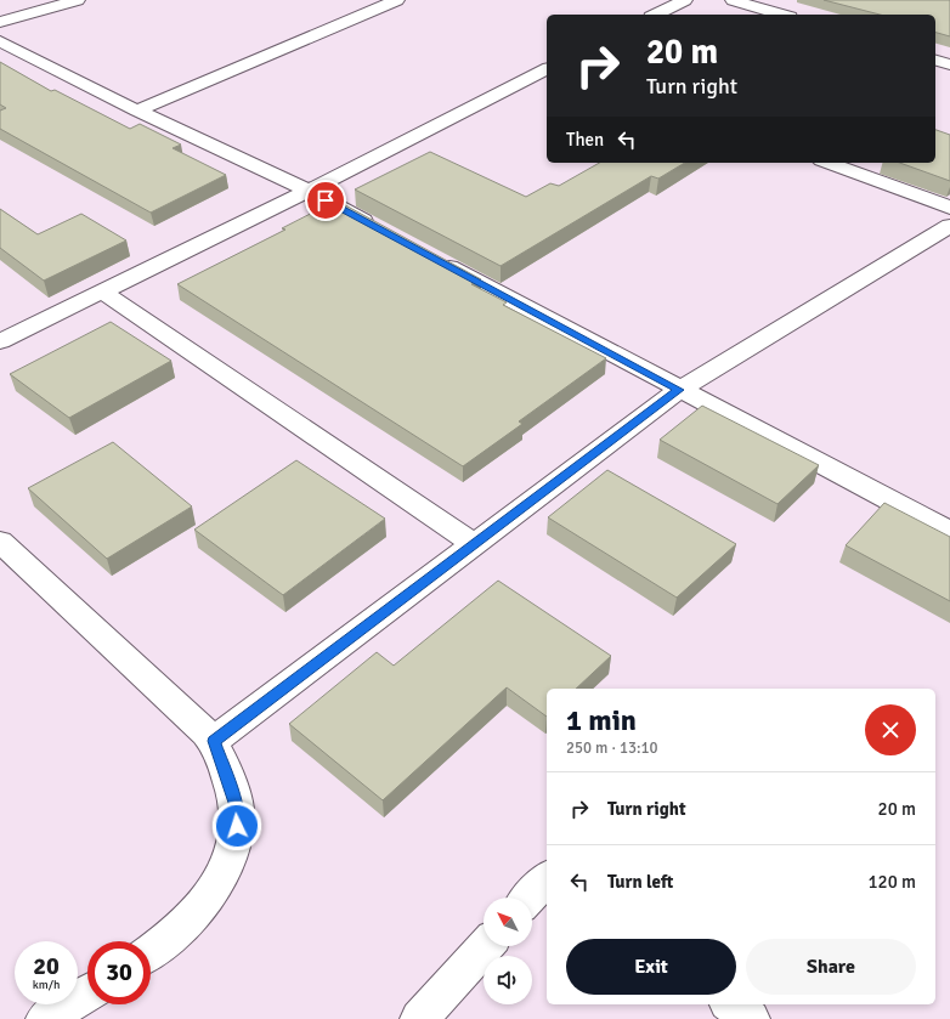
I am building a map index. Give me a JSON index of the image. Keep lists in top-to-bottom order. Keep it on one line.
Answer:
{"north":"top left","page":{"turn":["20 m","Turn right"],"then":"Then","heading":["1 min","250 m · 13:10"],"list":[{"name":"Turn right","value":"20 m"},{"name":"Turn left","value":"120 m"}],"buttons":["Exit","Share"],"speed":"20 km/h","limit":"30"}}
